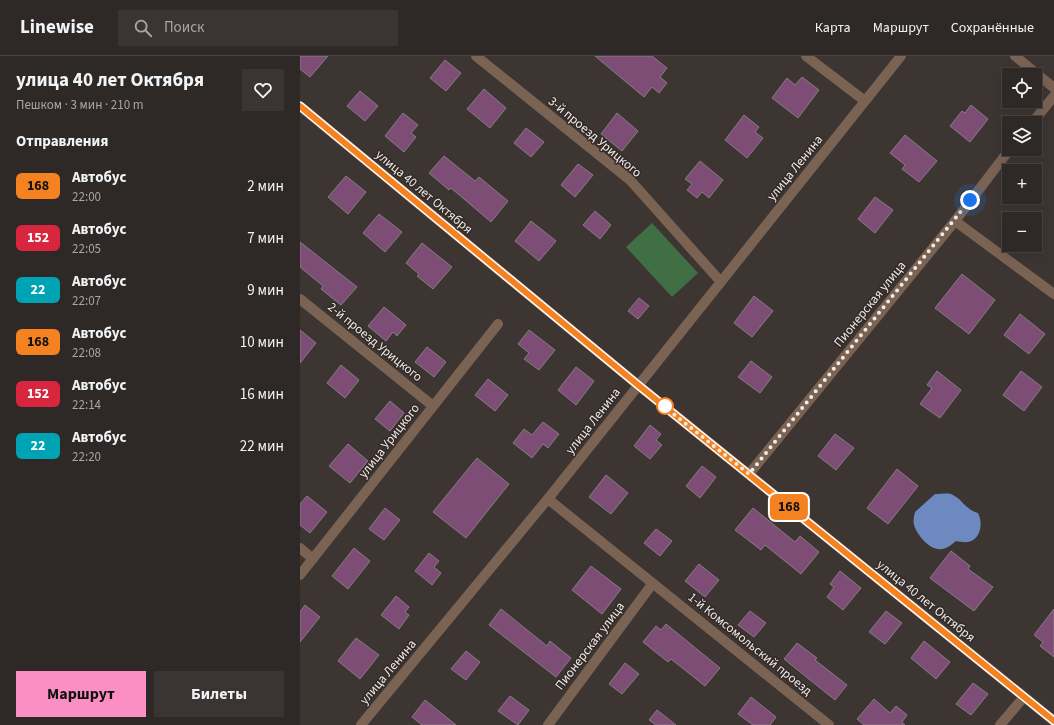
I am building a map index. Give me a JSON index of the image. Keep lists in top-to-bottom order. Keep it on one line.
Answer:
{"streets":{"street":["3-й проезд Урицкого","улица Ленина","улица 40 лет Октября","Пионерская улица","2-й проезд Урицкого","улица Урицкого","1-й Комсомольский проезд"]},"crossings":[["3-й проезд Урицкого","улица Ленина"],["улица Ленина","улица 40 лет Октября"],["улица 40 лет Октября","Пионерская улица"],["Пионерская улица","1-й Комсомольский проезд"],["2-й проезд Урицкого","улица Урицкого"]],"lines":["bus line 168"],"page":{"header":"Linewise","search":"Поиск","nav":["Карта","Маршрут","Сохранённые"],"heading":[["улица 40 лет Октября","Пешком · 3 мин · 210 m"],"Отправления"],"on_map":"168","map_buttons":["+","−"],"list":[{"mark":"168","name":"Автобус","note":"22:00","value":"2 мин"},{"mark":"152","name":"Автобус","note":"22:05","value":"7 мин"},{"mark":"22","name":"Автобус","note":"22:07","value":"9 мин"},{"mark":"168","name":"Автобус","note":"22:08","value":"10 мин"},{"mark":"152","name":"Автобус","note":"22:14","value":"16 мин"},{"mark":"22","name":"Автобус","note":"22:20","value":"22 мин"}],"buttons":["Маршрут","Билеты"]}}
